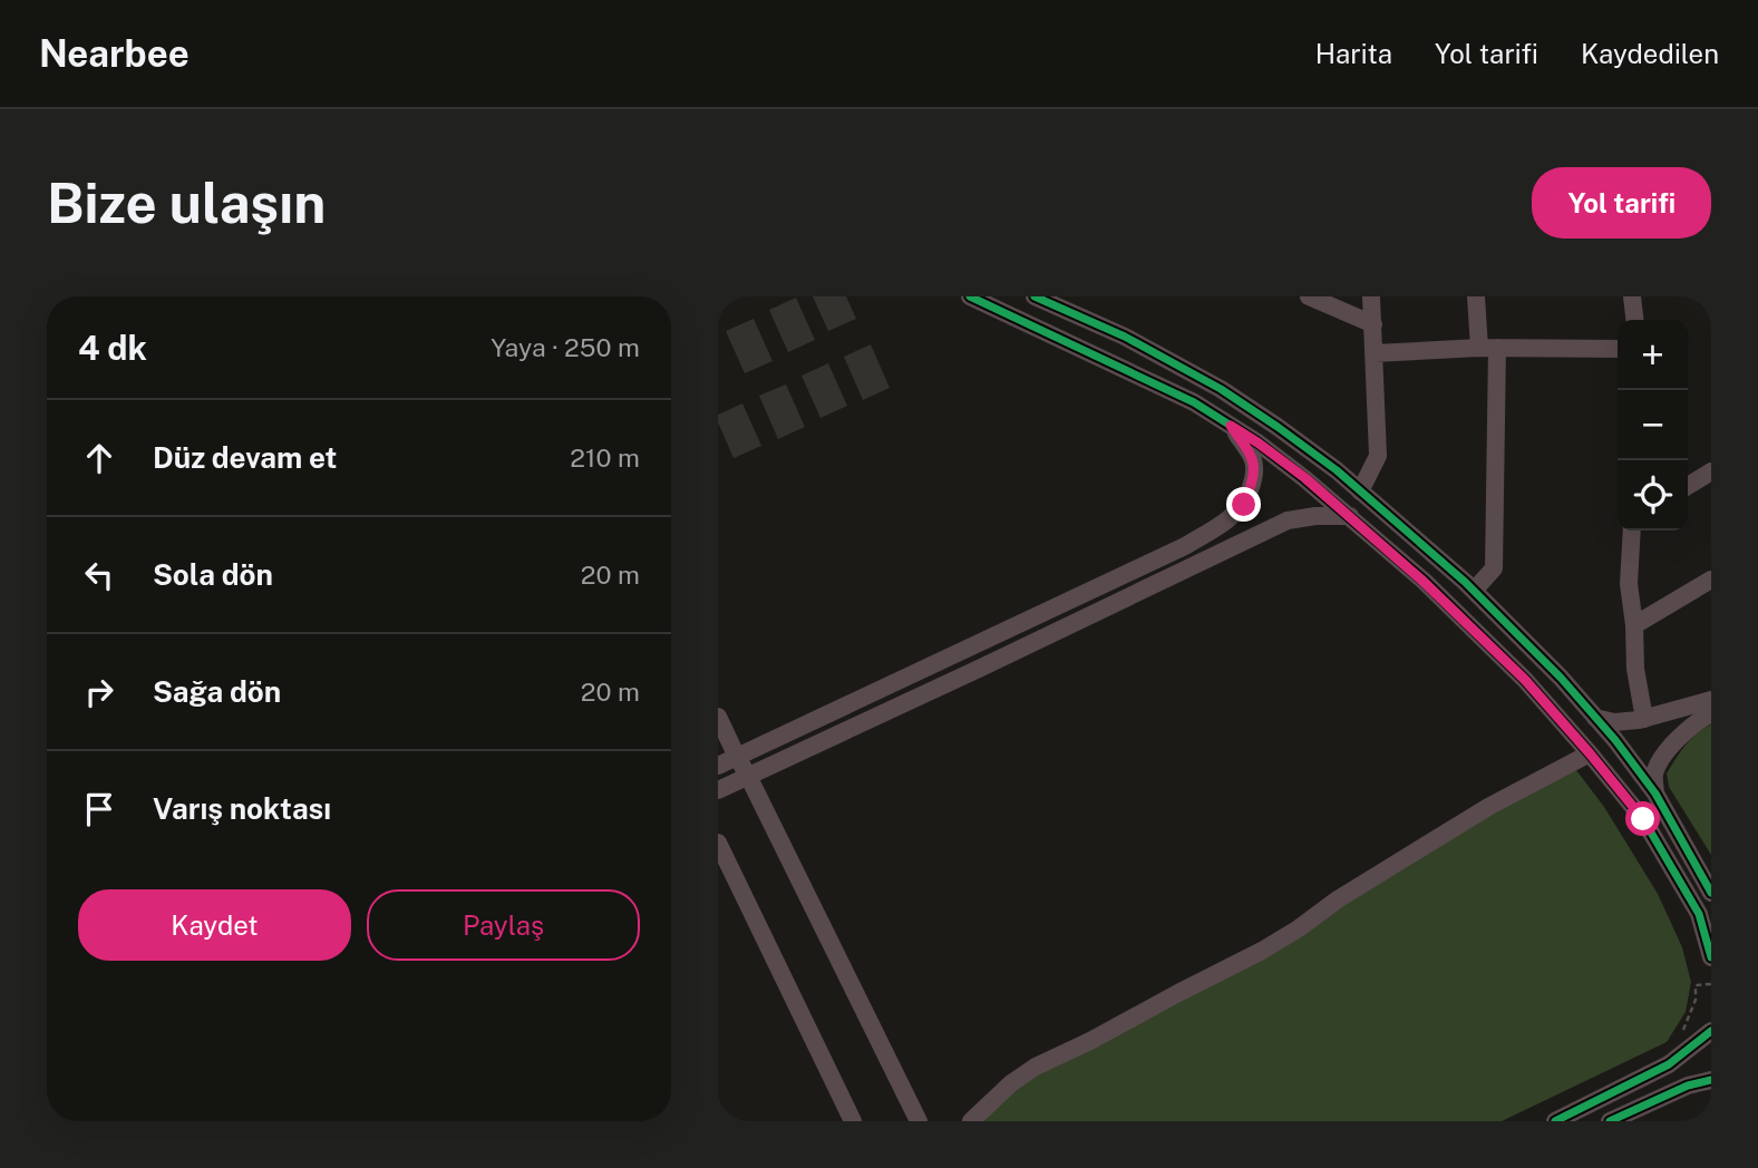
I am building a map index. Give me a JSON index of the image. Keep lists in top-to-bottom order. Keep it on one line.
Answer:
{"page":{"header":"Nearbee","nav":["Harita","Yol tarifi","Kaydedilen"],"buttons":["Yol tarifi",["Kaydet","Paylaş"]],"title":"Bize ulaşın","heading":["4 dk","Yaya · 250 m"],"map_buttons":["+","−"],"list":[["Düz devam et","210 m"],["Sola dön","20 m"],["Sağa dön","20 m"],"Varış noktası"]}}
